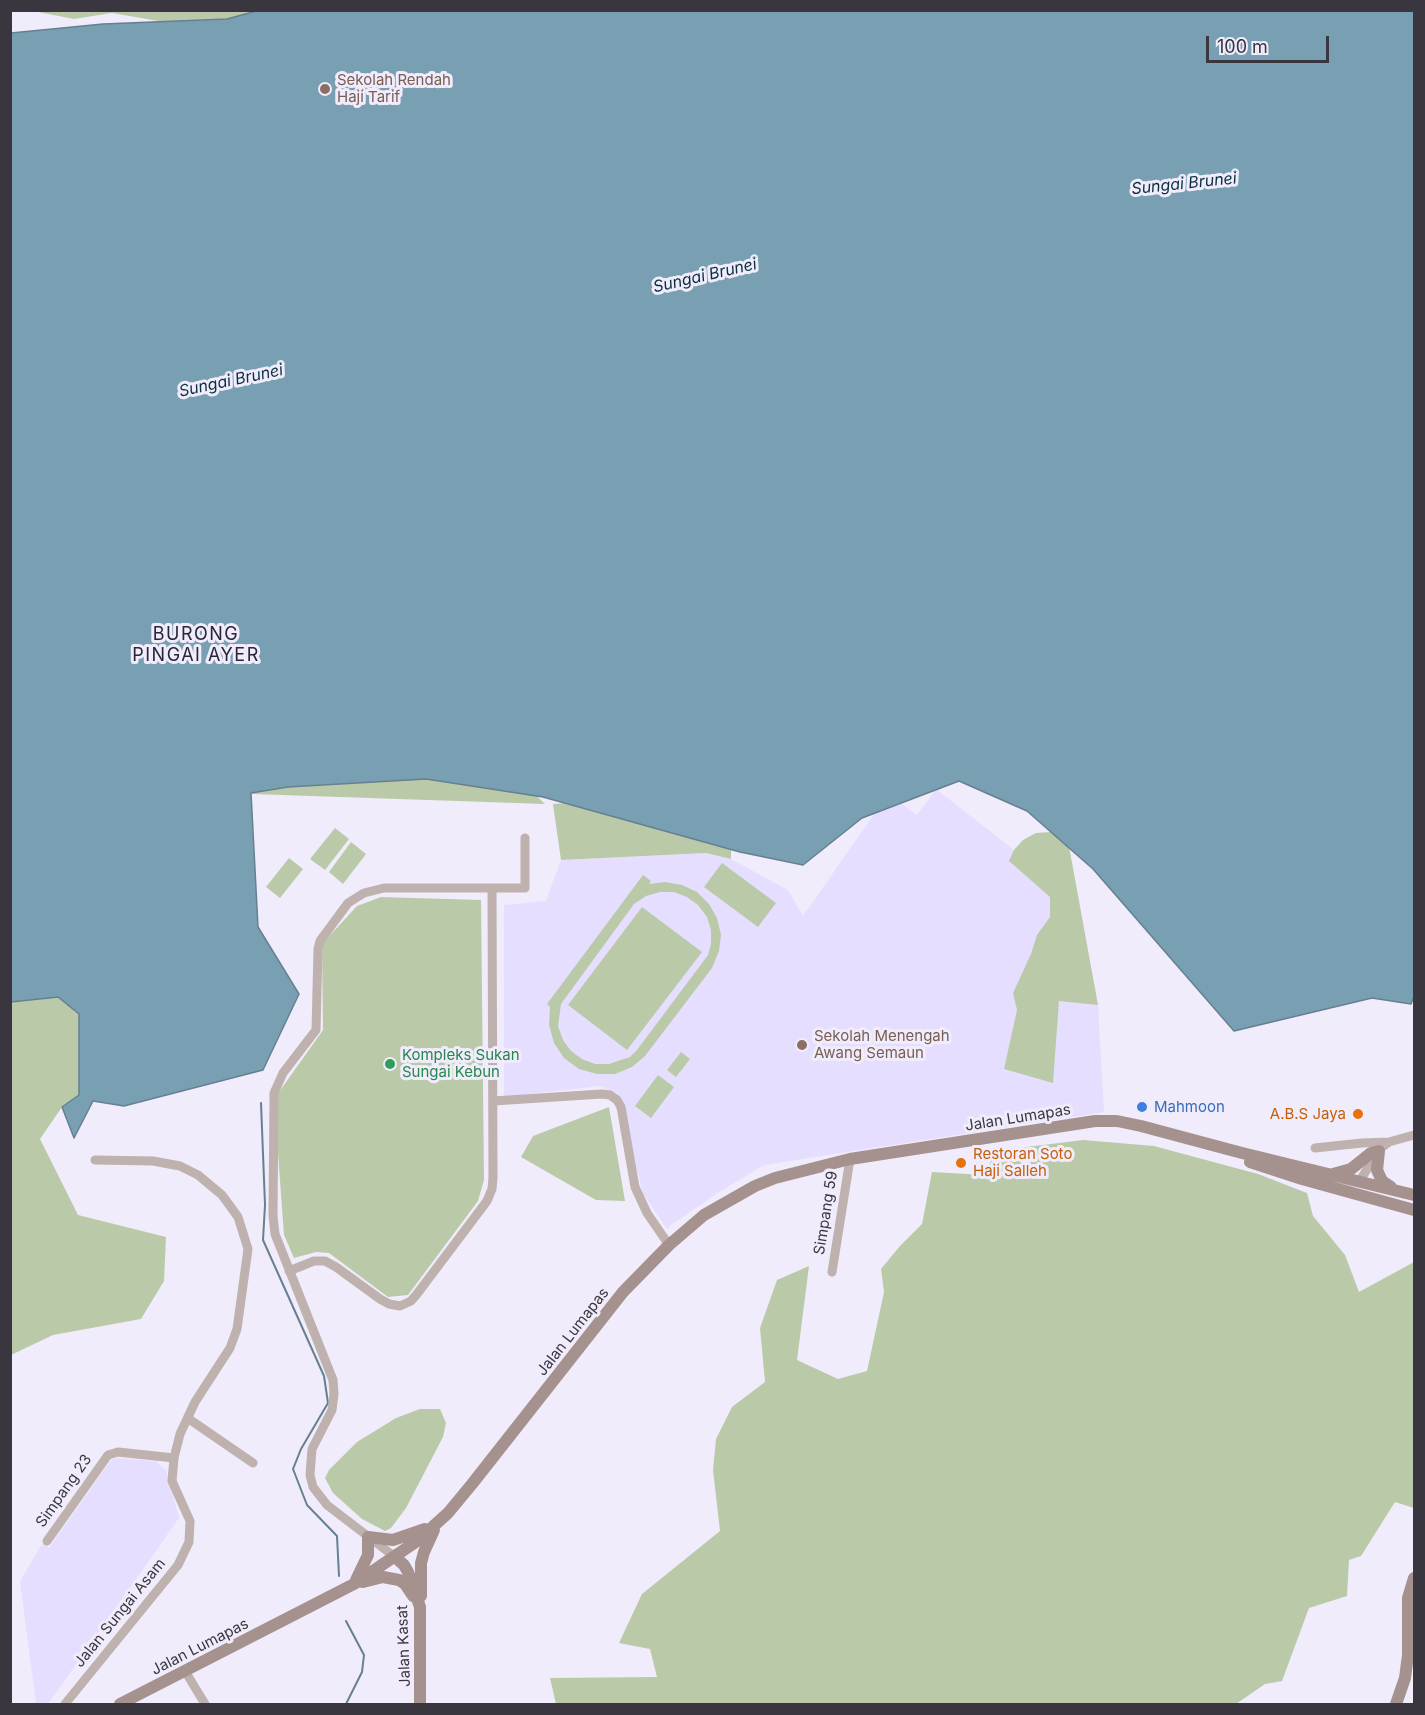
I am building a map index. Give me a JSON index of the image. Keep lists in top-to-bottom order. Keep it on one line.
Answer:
{"streets":{"main road":["Jalan Lumapas","Jalan Kasat"],"street":["Simpang 59","Simpang 23","Jalan Sungai Asam"]},"crossings":[["Jalan Lumapas","Simpang 59"],["Jalan Lumapas","Jalan Kasat"],["Simpang 23","Jalan Sungai Asam"]],"districts":["BURONG PINGAI AYER"],"water":["Sungai Brunei"],"places":["Sekolah Rendah Haji Tarif","Sekolah Menengah Awang Semaun","Kompleks Sukan Sungai Kebun","Mahmoon","A.B.S Jaya","Restoran Soto Haji Salleh"],"scale_bar":"100 m"}
